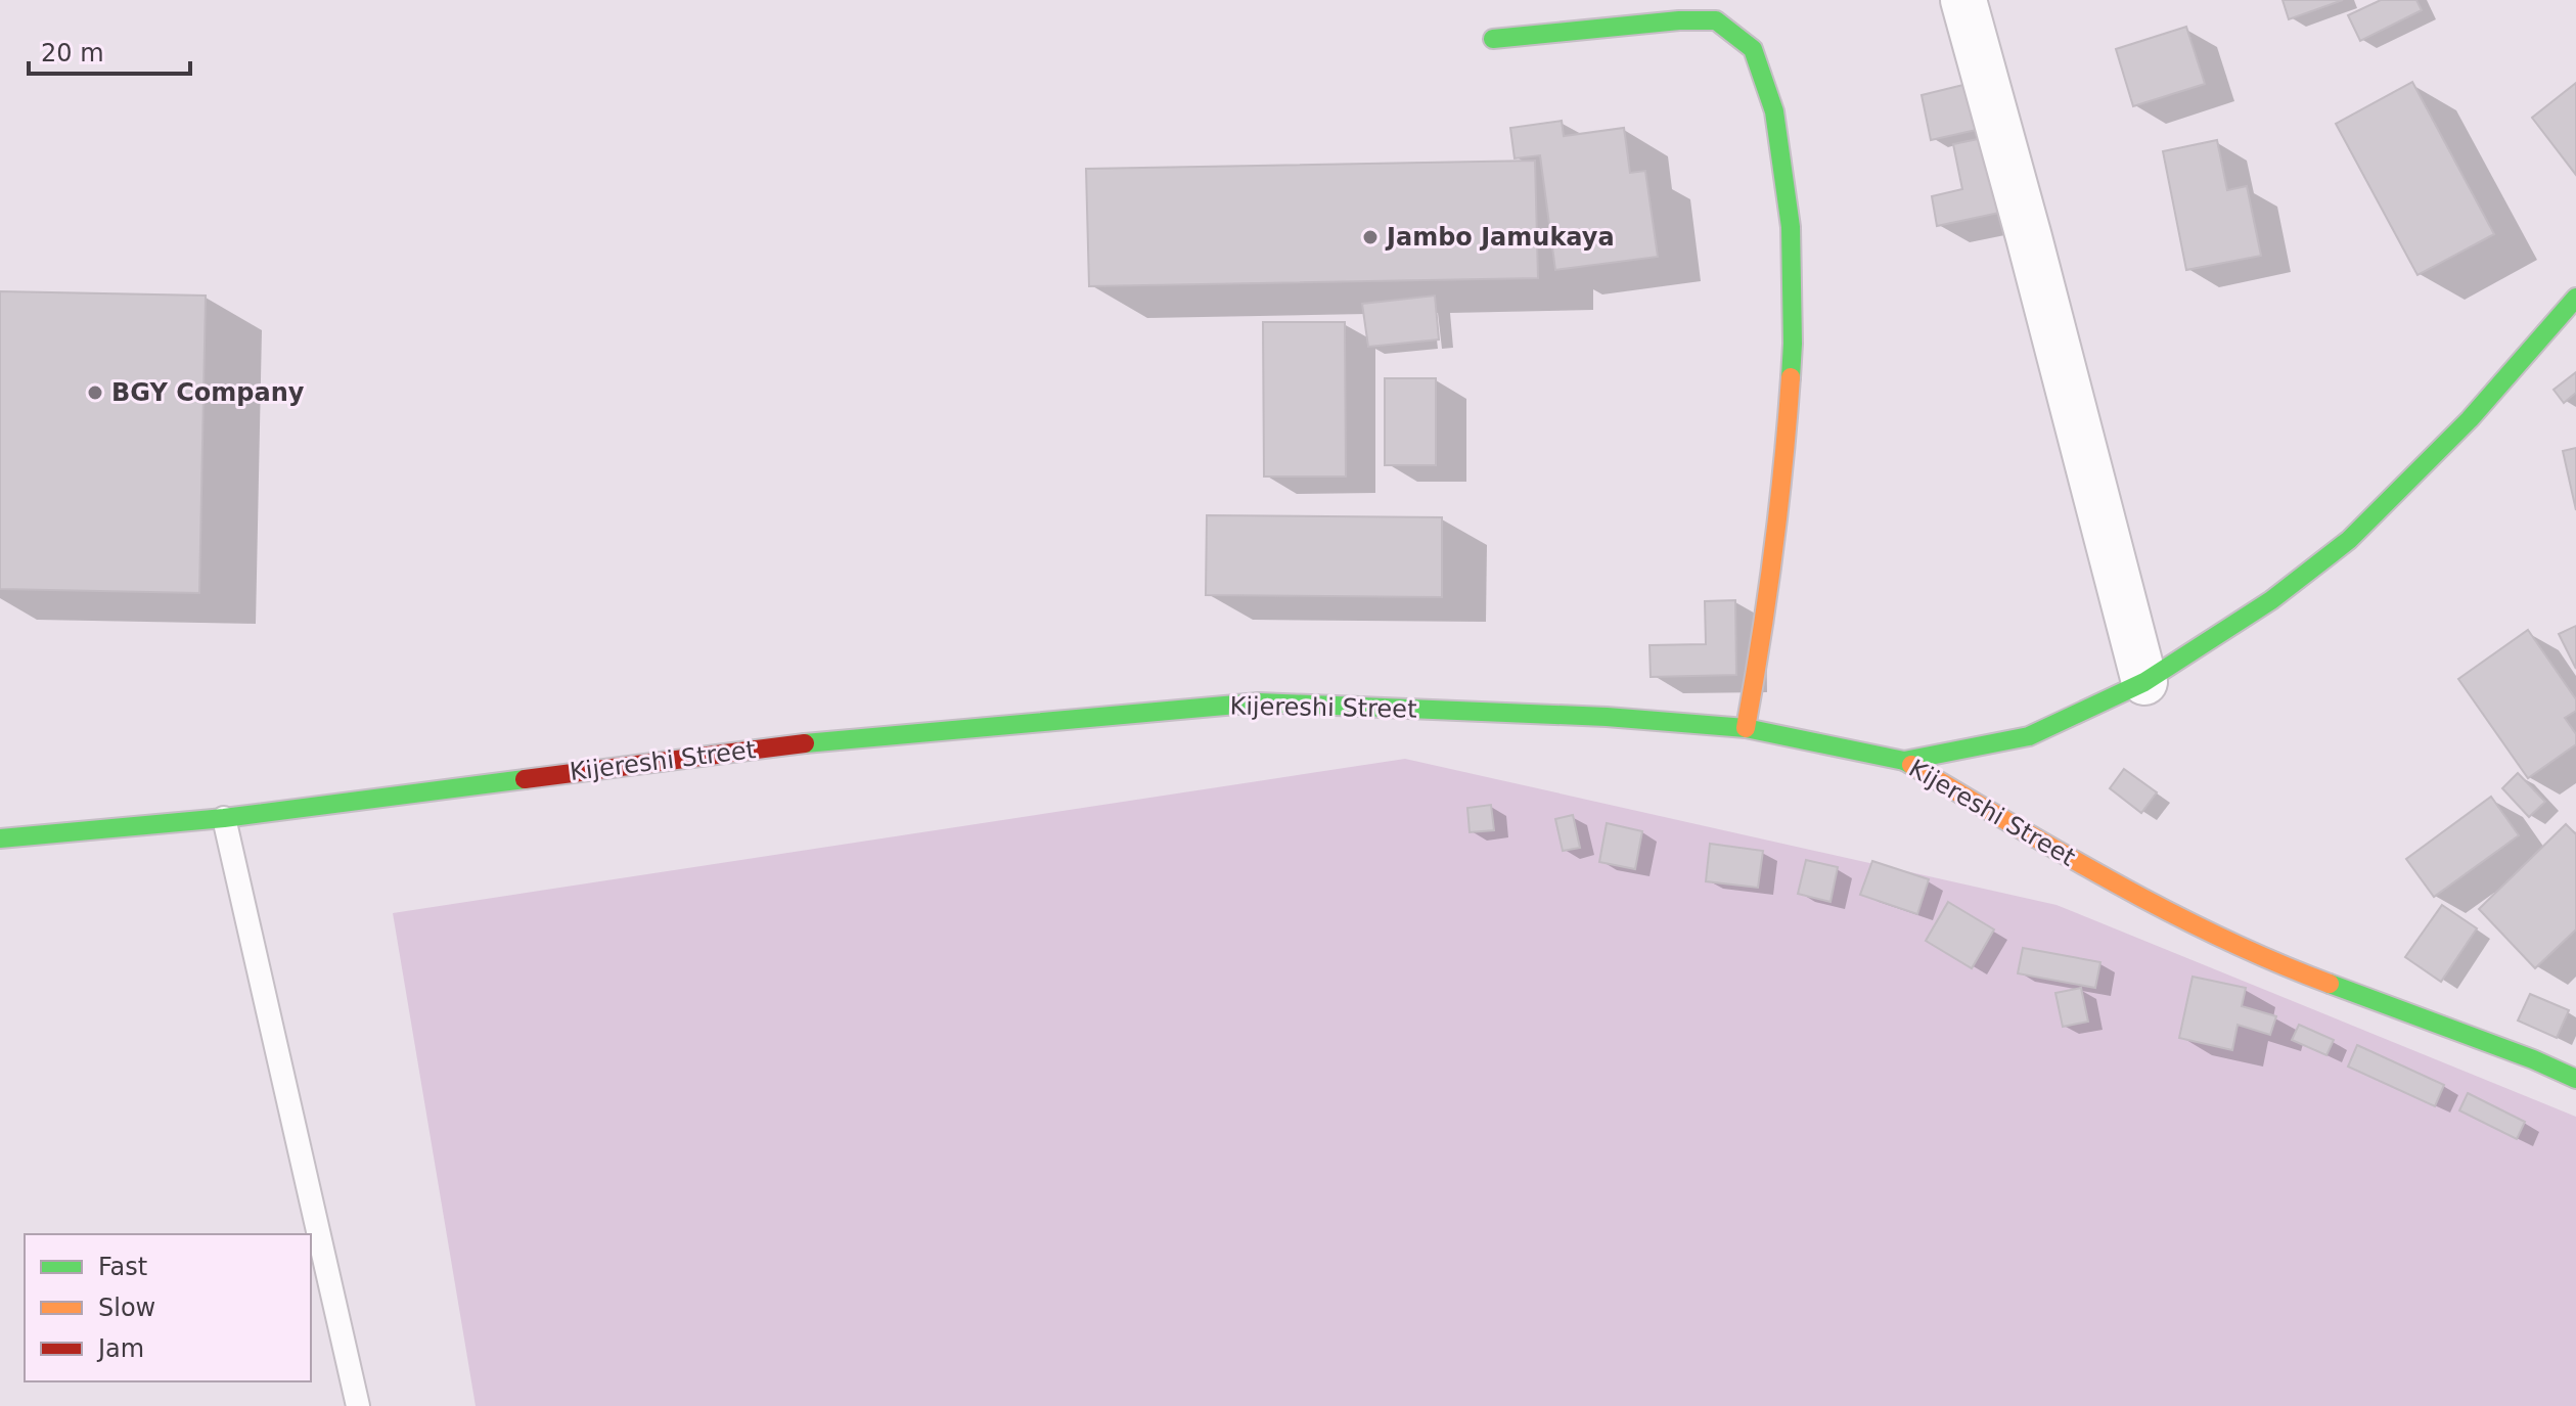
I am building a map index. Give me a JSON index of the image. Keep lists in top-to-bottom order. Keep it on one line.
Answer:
{"streets":{"street":["Kijereshi Street"]},"places":["Jambo Jamukaya","BGY Company"],"legend":["Fast","Slow","Jam"],"scale_bar":"20 m"}
